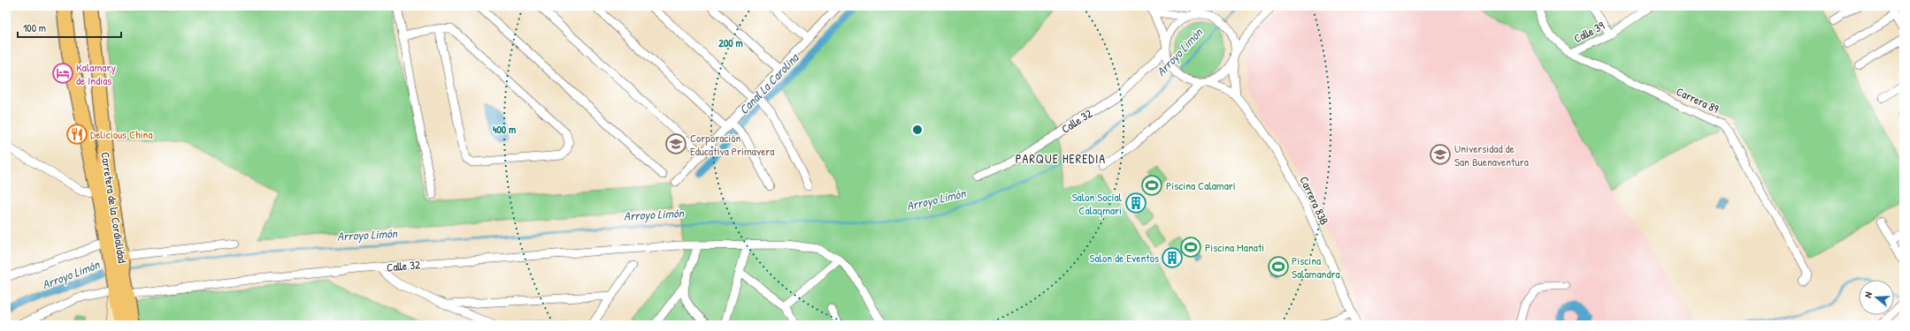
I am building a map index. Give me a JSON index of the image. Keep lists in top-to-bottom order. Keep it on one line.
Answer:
{"streets":{"highway":["Carretera de la Cordialidad"],"street":["Calle 39","Carrera 89","Calle 32","Carrera 83B"]},"crossings":[["Calle 39","Carrera 89"],["Calle 32","Carrera 83B"],["Calle 32","Carretera de la Cordialidad"]],"districts":["PARQUE HEREDIA"],"water":["Arroyo Limón","Canal La Carolina"],"places":{"hotel":["Kalamary de Indias"],"restaurant":["Delicious China"],"school or university":["Corporación Educativa Primavera","Universidad de San Buenaventura"],"sports":["Piscina Calamari","Piscina Manati","Piscina Salamandra"],"building":["Salon Social Calaqmari","Salon de Eventos"]},"scale_bar":"100 m","north":"left","rings":["200 m","400 m"]}
